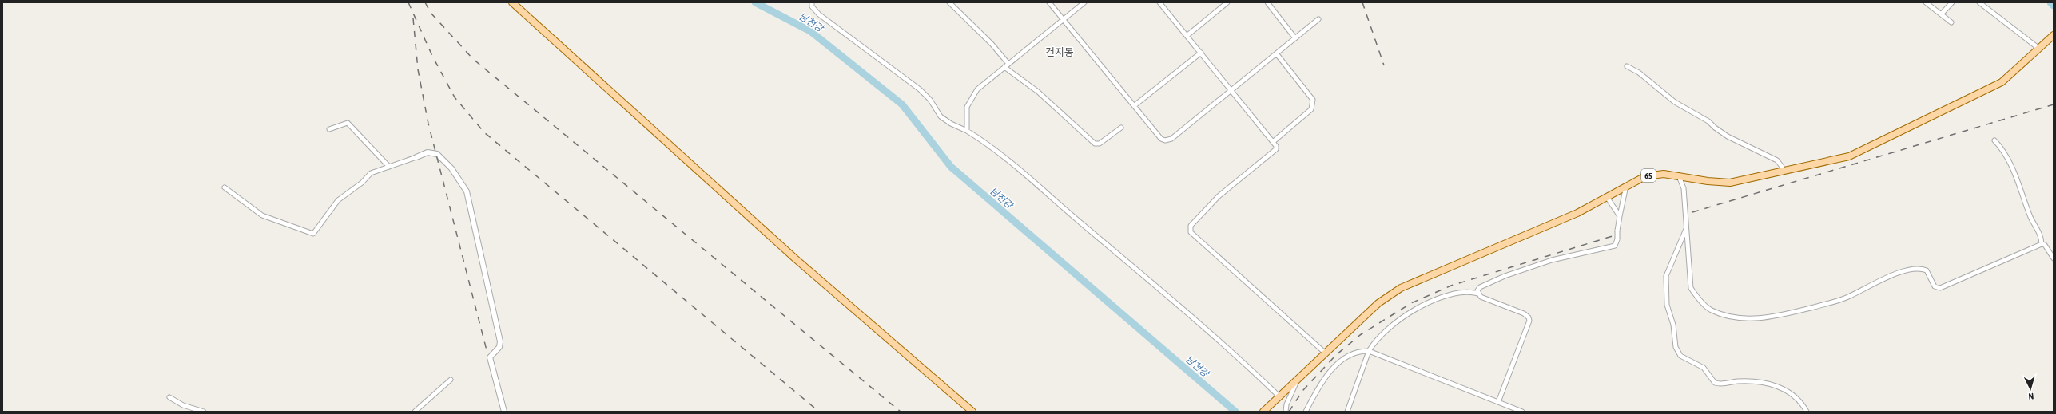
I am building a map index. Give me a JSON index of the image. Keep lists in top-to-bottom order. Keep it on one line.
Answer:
{"streets":{"main road":["65"]},"districts":["건지동"],"water":["남천강"],"north":"bottom"}
